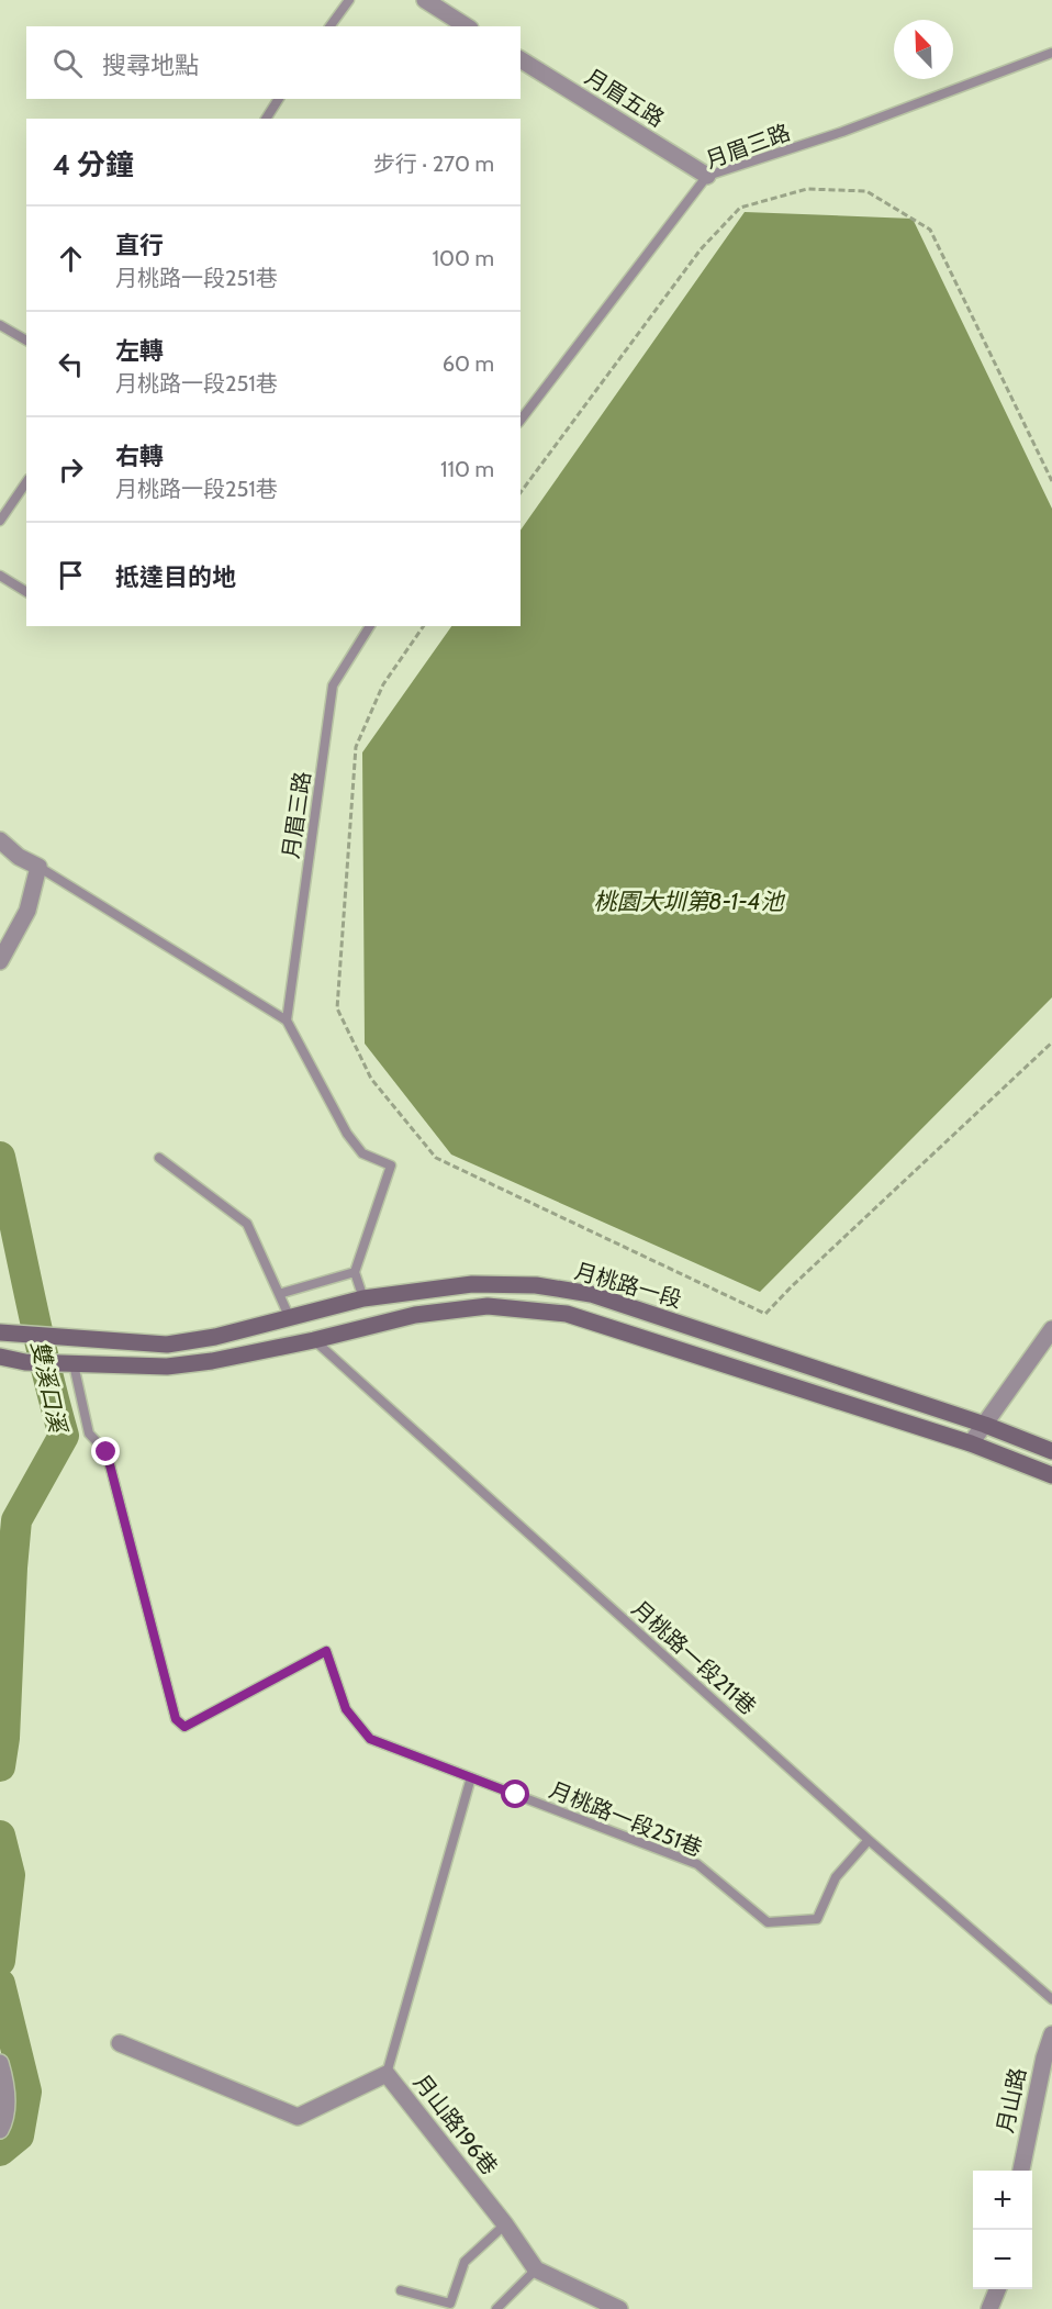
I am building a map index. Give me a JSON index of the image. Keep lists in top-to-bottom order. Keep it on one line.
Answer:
{"streets":{"street":["月眉五路","月桃路一段","月山路","月山路196巷"],"lane":["月眉三路","月桃路一段211巷","月桃路一段251巷"]},"crossings":[["月眉五路","月眉三路"],["月桃路一段","月桃路一段211巷"],["月桃路一段","月桃路一段251巷"],["月桃路一段211巷","月桃路一段251巷"]],"water":["桃園大圳第8-1-4池","雙溪口溪"],"north":"top left","page":{"search":"搜尋地點","heading":["4 分鐘","步行 · 270 m"],"list":[["直行","月桃路一段251巷","100 m"],["左轉","月桃路一段251巷","60 m"],["右轉","月桃路一段251巷","110 m"],"抵達目的地"],"map_buttons":["+","−"]}}
